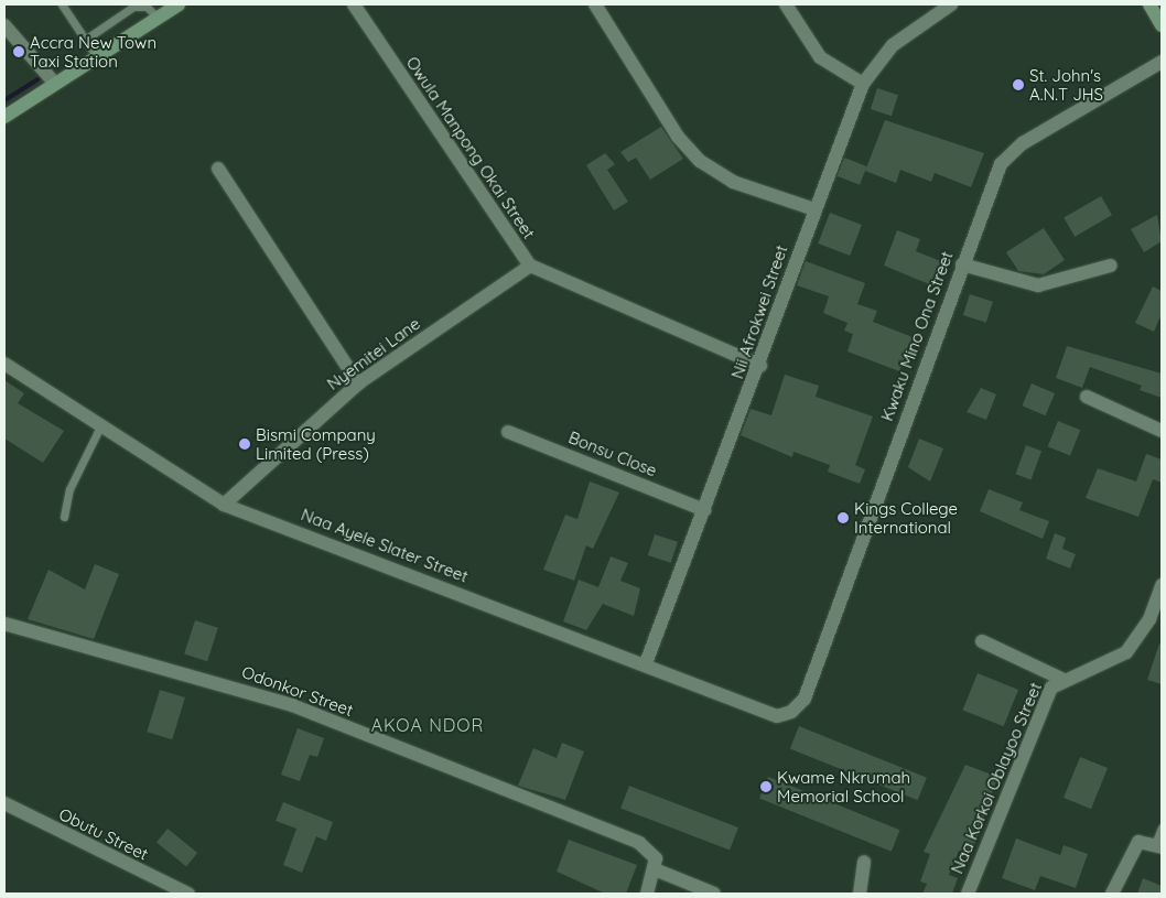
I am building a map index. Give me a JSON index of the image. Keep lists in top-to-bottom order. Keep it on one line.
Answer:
{"streets":{"street":["Owula Manpong Okai Street","Nii Afrokwei Street","Kwaku Mino Ona Street","Nyemitei Lane","Bonsu Close","Naa Ayele Slater Street","Odonkor Street","Naa Korkoi Oblayoo Street","Obutu Street"]},"crossings":[["Owula Manpong Okai Street","Nii Afrokwei Street"],["Owula Manpong Okai Street","Nyemitei Lane"],["Nii Afrokwei Street","Bonsu Close"],["Nii Afrokwei Street","Naa Ayele Slater Street"],["Kwaku Mino Ona Street","Naa Ayele Slater Street"],["Nyemitei Lane","Naa Ayele Slater Street"]],"districts":["AKOA NDOR"],"places":["Accra New Town Taxi Station","St. John's A.N.T JHS","Bismi Company Limited (Press)","Kings College International","Kwame Nkrumah Memorial School"]}
